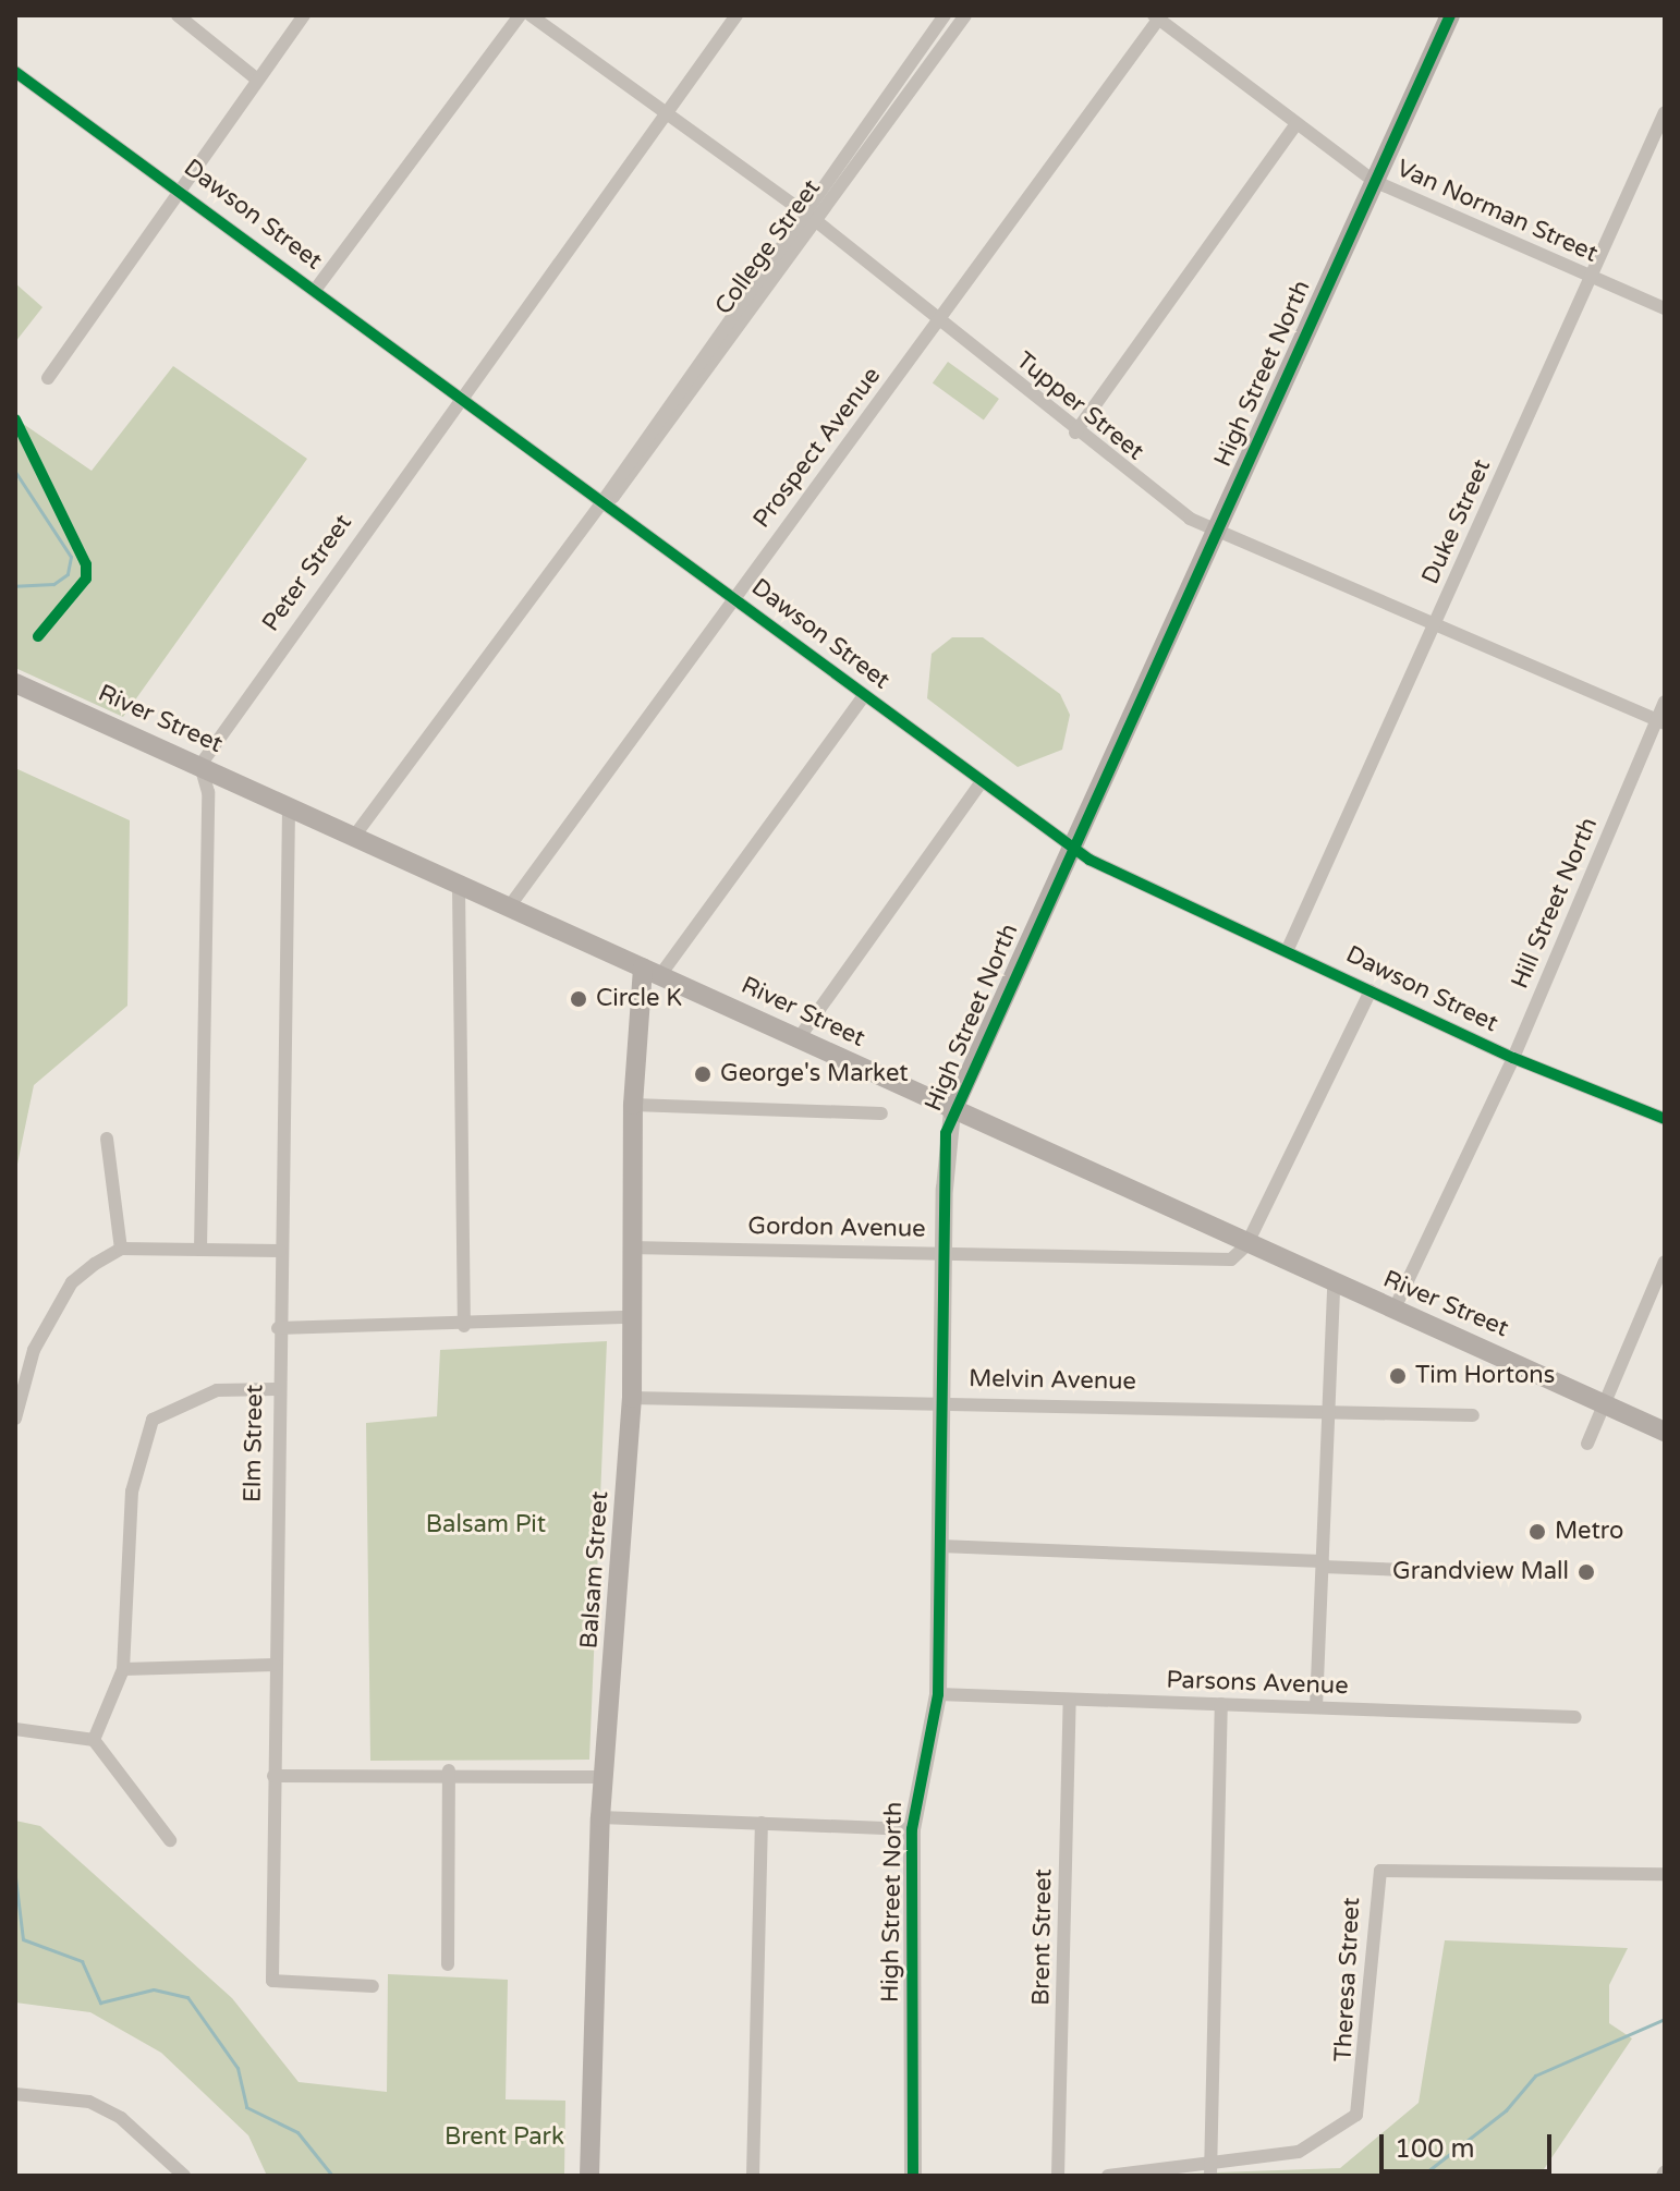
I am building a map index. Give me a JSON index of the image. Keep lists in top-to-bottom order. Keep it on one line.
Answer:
{"streets":{"main road":["High Street North","River Street","Balsam Street"],"street":["Van Norman Street","Dawson Street","College Street","Tupper Street","Prospect Avenue","Duke Street","Peter Street","Hill Street North","Gordon Avenue","Melvin Avenue","Elm Street","Parsons Avenue","Brent Street","Theresa Street"]},"crossings":[["Van Norman Street","High Street North"],["Van Norman Street","Prospect Avenue"],["Van Norman Street","Duke Street"],["Dawson Street","College Street"],["Dawson Street","High Street North"],["Dawson Street","Prospect Avenue"],["Dawson Street","Duke Street"],["Dawson Street","Peter Street"],["Dawson Street","Hill Street North"],["College Street","Tupper Street"],["College Street","River Street"],["High Street North","Tupper Street"],["High Street North","River Street"],["High Street North","Gordon Avenue"],["High Street North","Melvin Avenue"],["High Street North","Parsons Avenue"],["Tupper Street","Prospect Avenue"],["Tupper Street","Duke Street"],["Tupper Street","Peter Street"],["Tupper Street","Hill Street North"],["Prospect Avenue","River Street"],["Peter Street","River Street"],["River Street","Hill Street North"],["River Street","Gordon Avenue"],["River Street","Elm Street"],["River Street","Balsam Street"],["Gordon Avenue","Balsam Street"],["Melvin Avenue","Balsam Street"],["Parsons Avenue","Brent Street"]],"parks":["Balsam Pit","Brent Park"],"places":["Circle K","George's Market","Tim Hortons","Metro","Grandview Mall"],"scale_bar":"100 m"}
